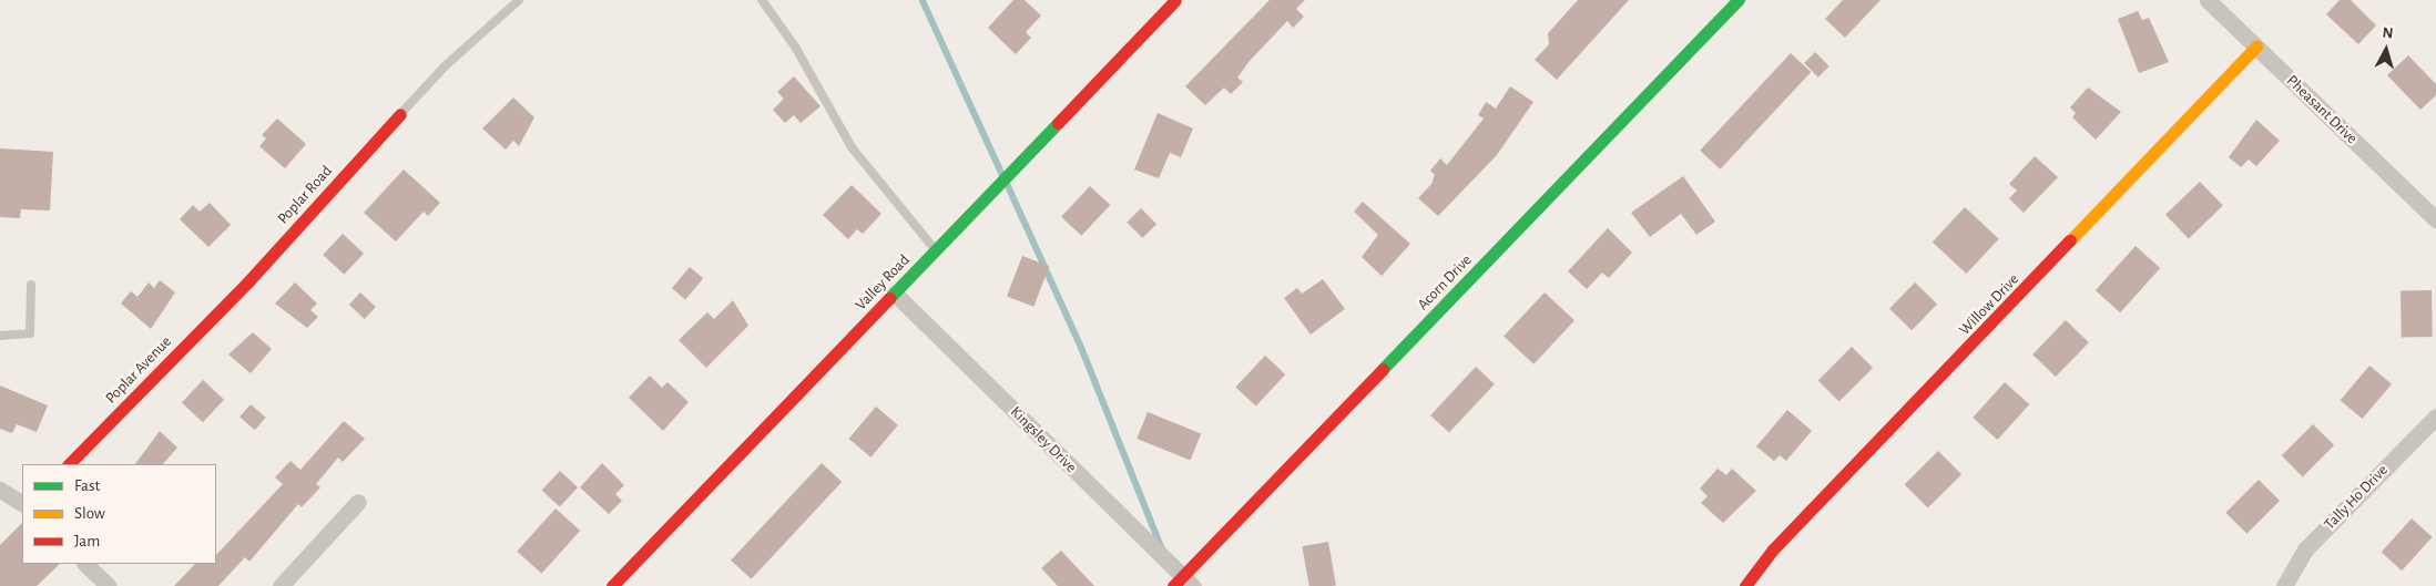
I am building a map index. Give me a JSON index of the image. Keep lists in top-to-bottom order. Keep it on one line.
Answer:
{"streets":{"street":["Pheasant Drive","Poplar Road","Valley Road","Acorn Drive","Willow Drive","Poplar Avenue","Kingsley Drive","Tally Ho Drive"]},"crossings":[["Pheasant Drive","Willow Drive"],["Poplar Road","Poplar Avenue"],["Valley Road","Kingsley Drive"],["Acorn Drive","Kingsley Drive"]],"legend":["Fast","Slow","Jam"],"north":"top"}
